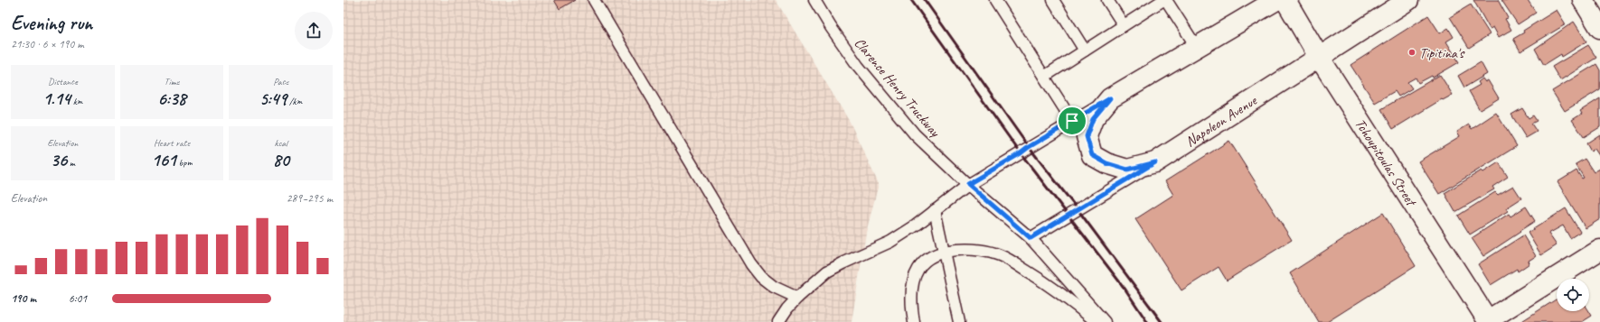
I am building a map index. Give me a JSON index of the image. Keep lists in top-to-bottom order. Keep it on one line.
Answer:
{"streets":{"street":["Napoleon Avenue","Tchoupitoulas Street"],"lane":["Clarence Henry Truckway"]},"crossings":[["Clarence Henry Truckway","Napoleon Avenue"],["Napoleon Avenue","Tchoupitoulas Street"]],"places":["Tipitina's"],"page":{"heading":["Evening run","21:30 · 6 × 190 m"],"stats":[["Distance","1.14 km"],["Time","6:38"],["Pace","5:49 /km"],["Elevation","36 m"],["Heart rate","161 bpm"],["kcal","80"]],"chart":["Elevation","289–295 m"],"list":[{"name":"190 m","note":"6:01"}]}}
